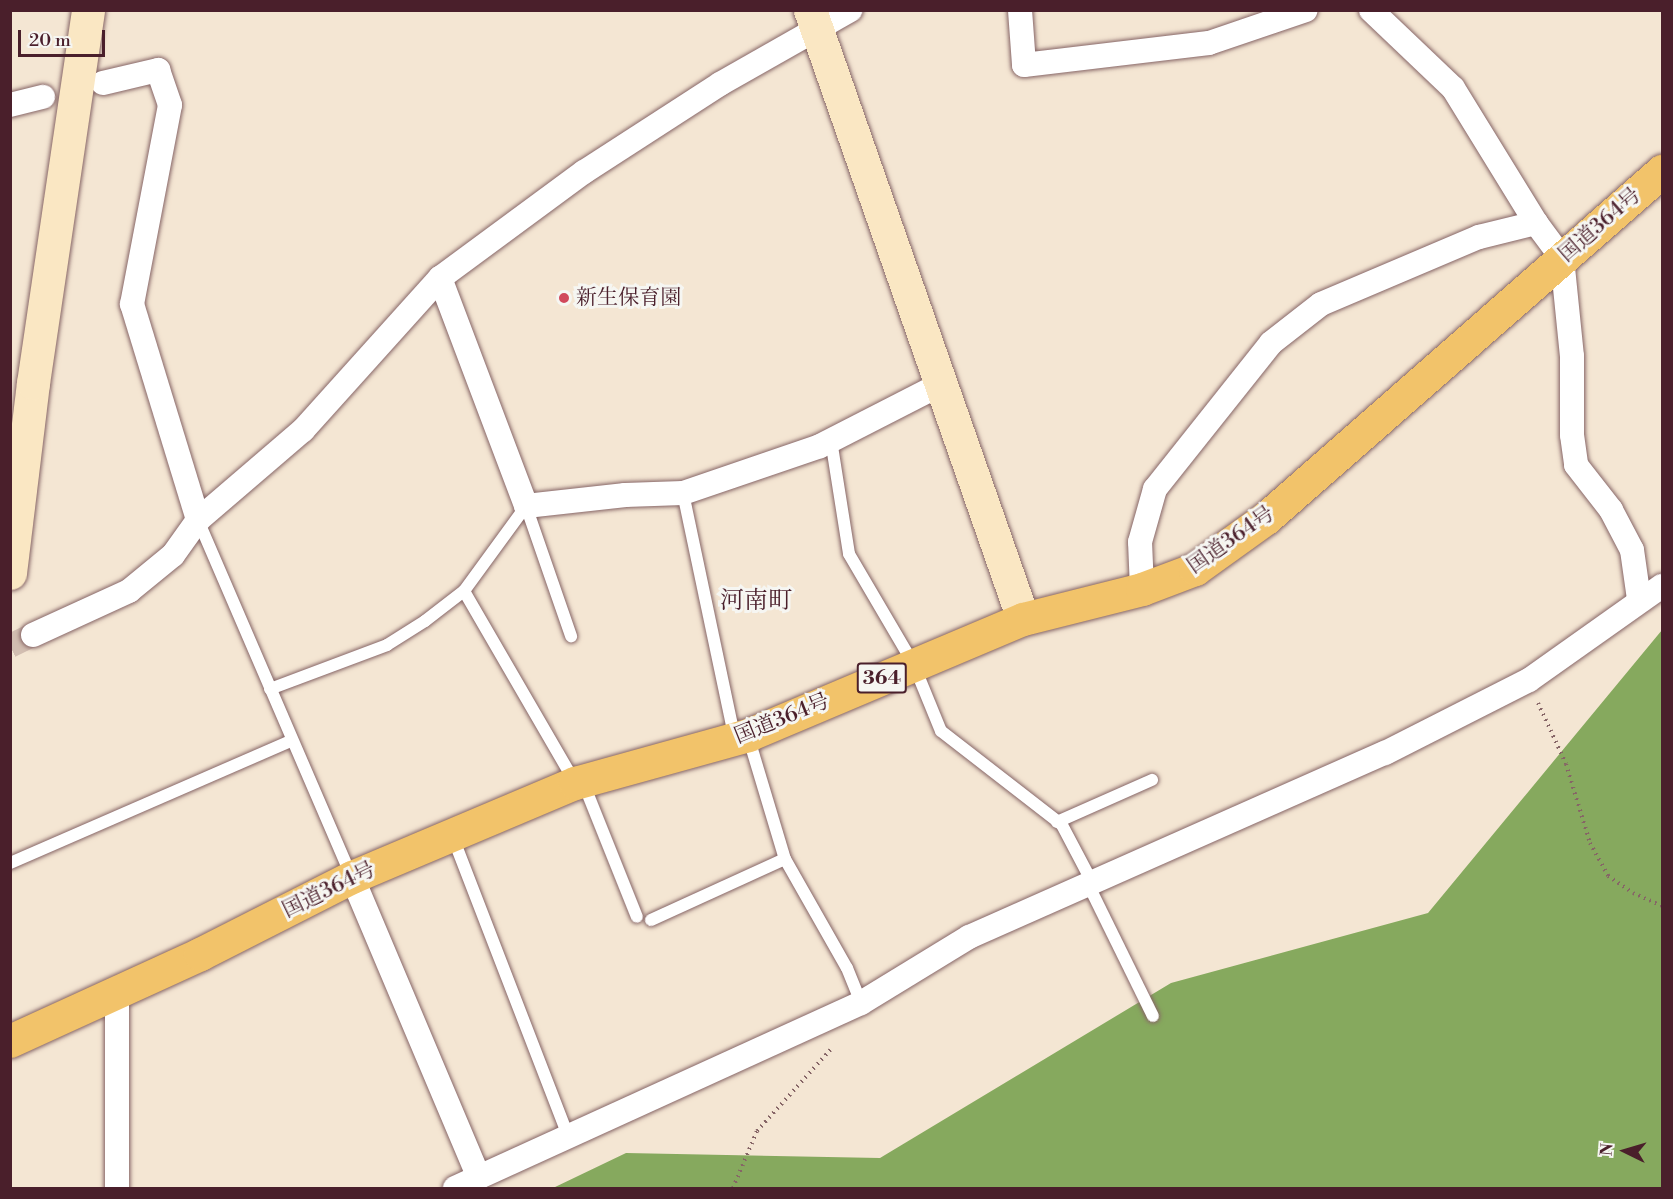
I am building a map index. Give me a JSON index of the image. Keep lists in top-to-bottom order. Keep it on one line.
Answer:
{"streets":{"highway":["国道364号","364"]},"districts":["河南町"],"places":["新生保育園"],"scale_bar":"20 m","north":"left"}
